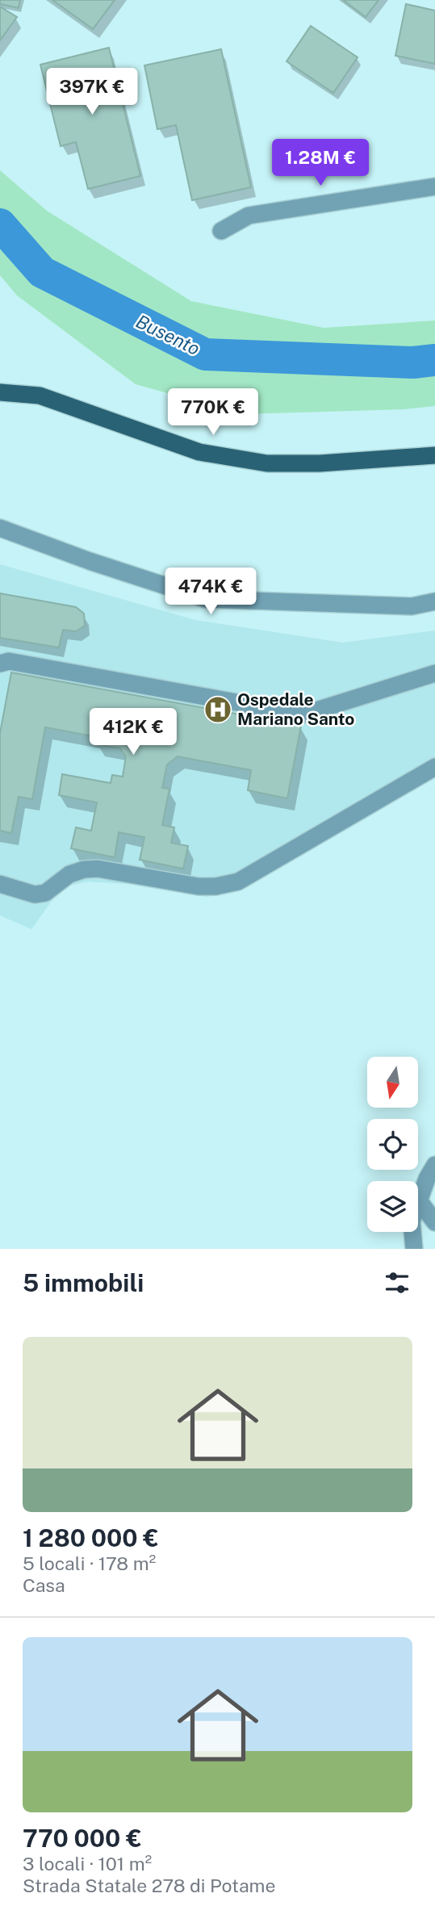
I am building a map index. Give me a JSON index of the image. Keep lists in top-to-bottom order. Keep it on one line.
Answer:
{"water":["Busento"],"places":{"hospital":["Ospedale Mariano Santo"]},"north":"bottom","page":{"price":["397K €","1.28M €","770K €","474K €","412K €"],"heading":"5 immobili","list":[{"name":"1 280 000 €","note":"5 locali · 178 m² · Casa"},{"name":"770 000 €","note":"3 locali · 101 m² · Strada Statale 278 di Potame"}]}}
